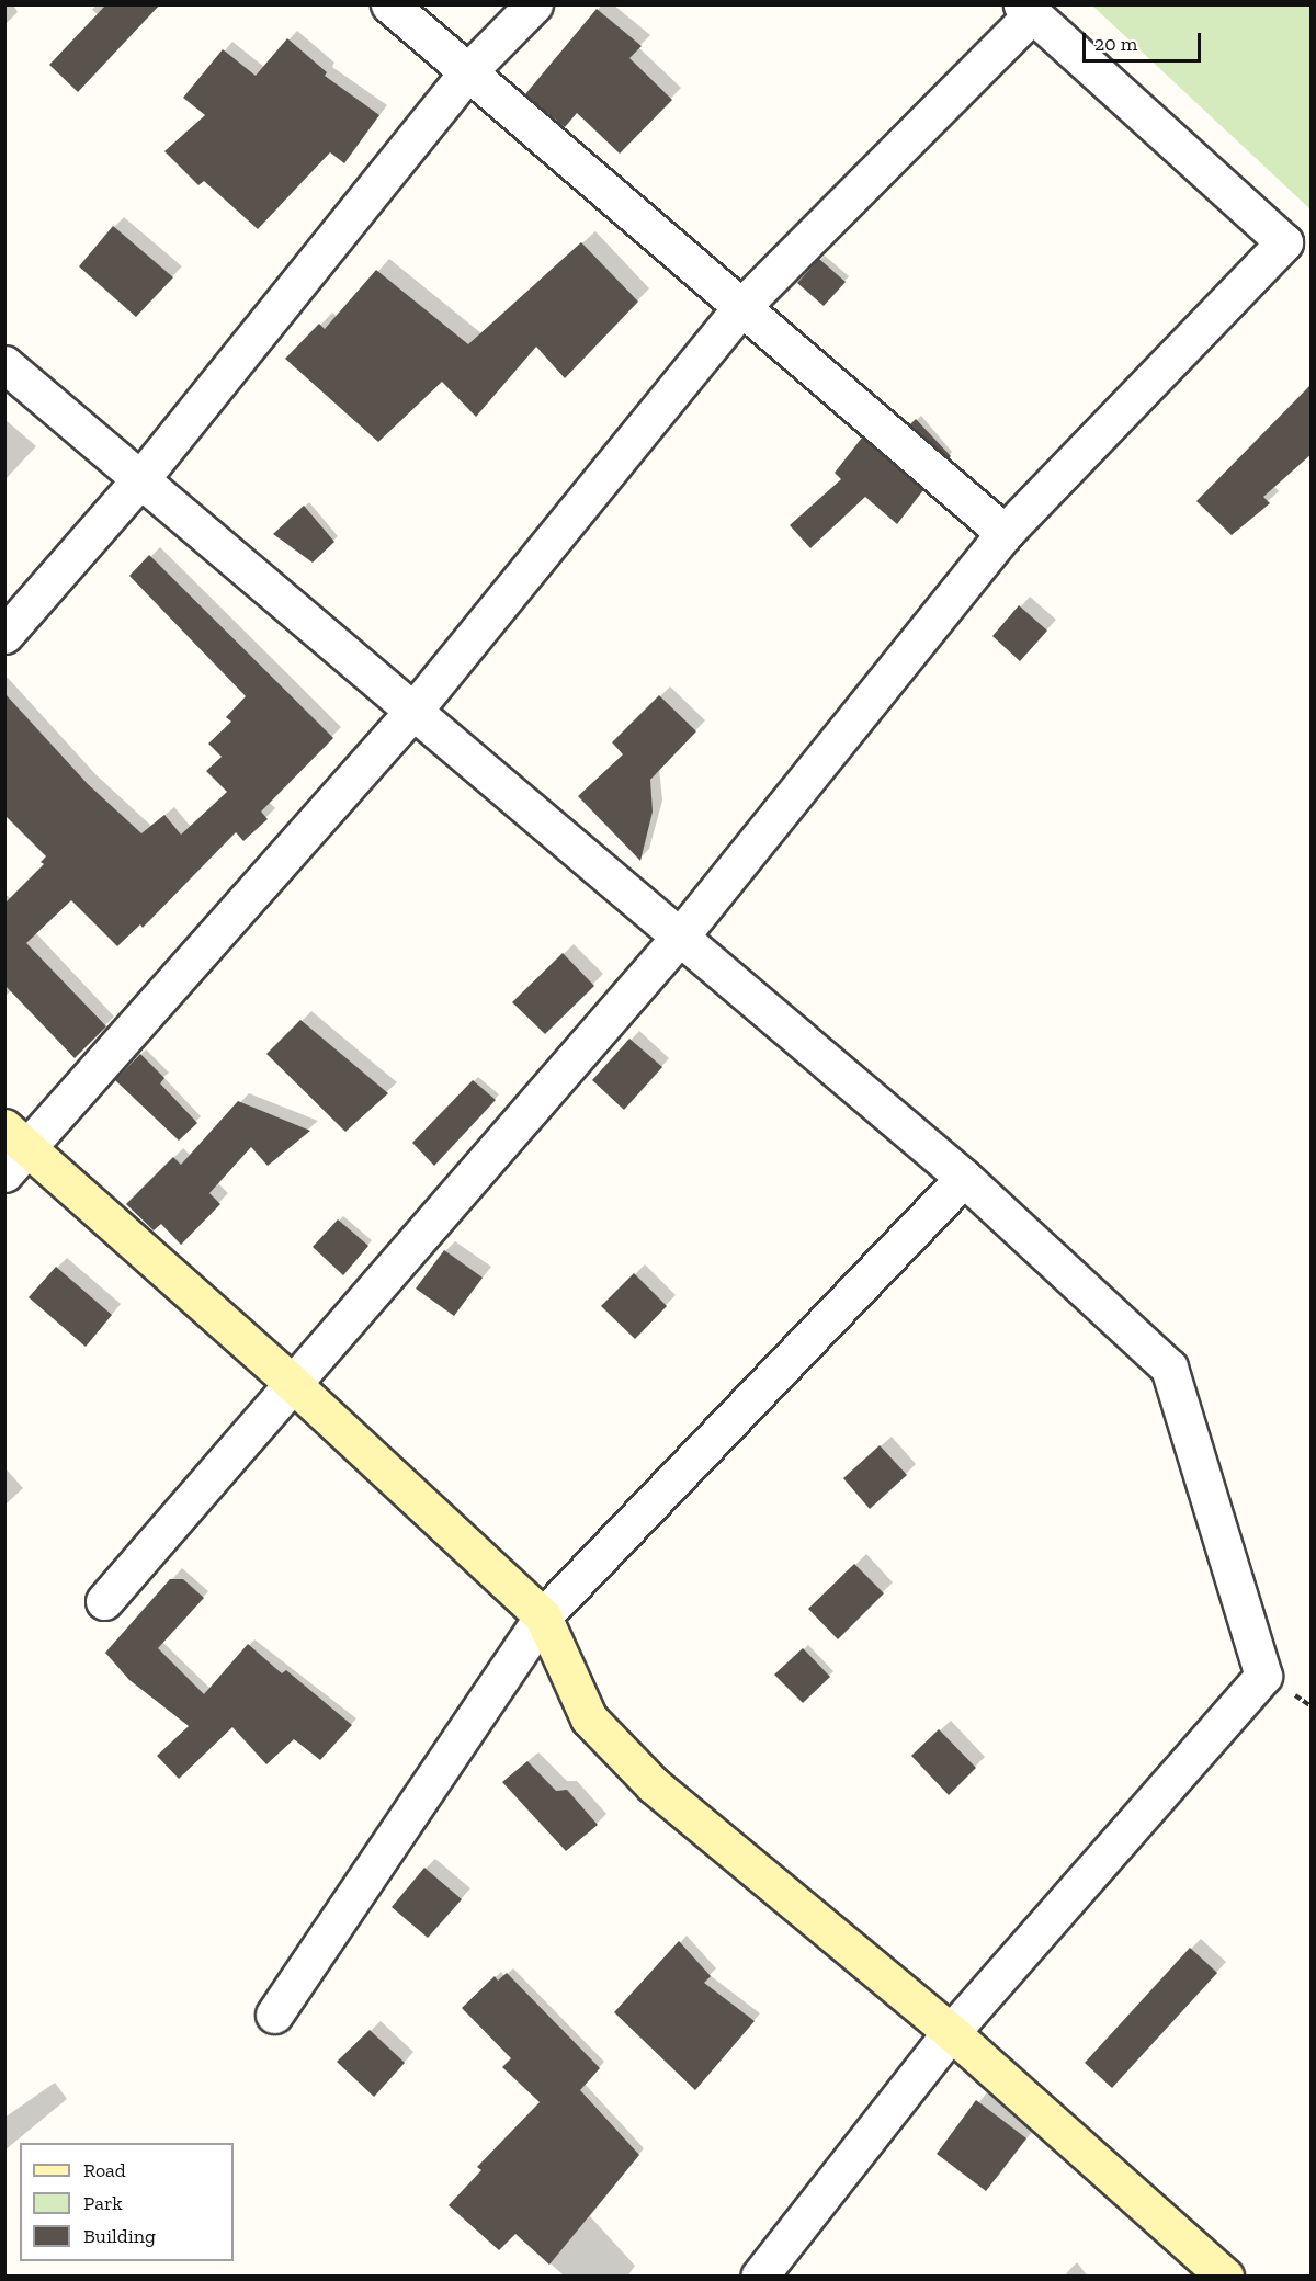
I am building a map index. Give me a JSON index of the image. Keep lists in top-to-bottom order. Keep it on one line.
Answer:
{"legend":["Road","Park","Building"],"scale_bar":"20 m"}
